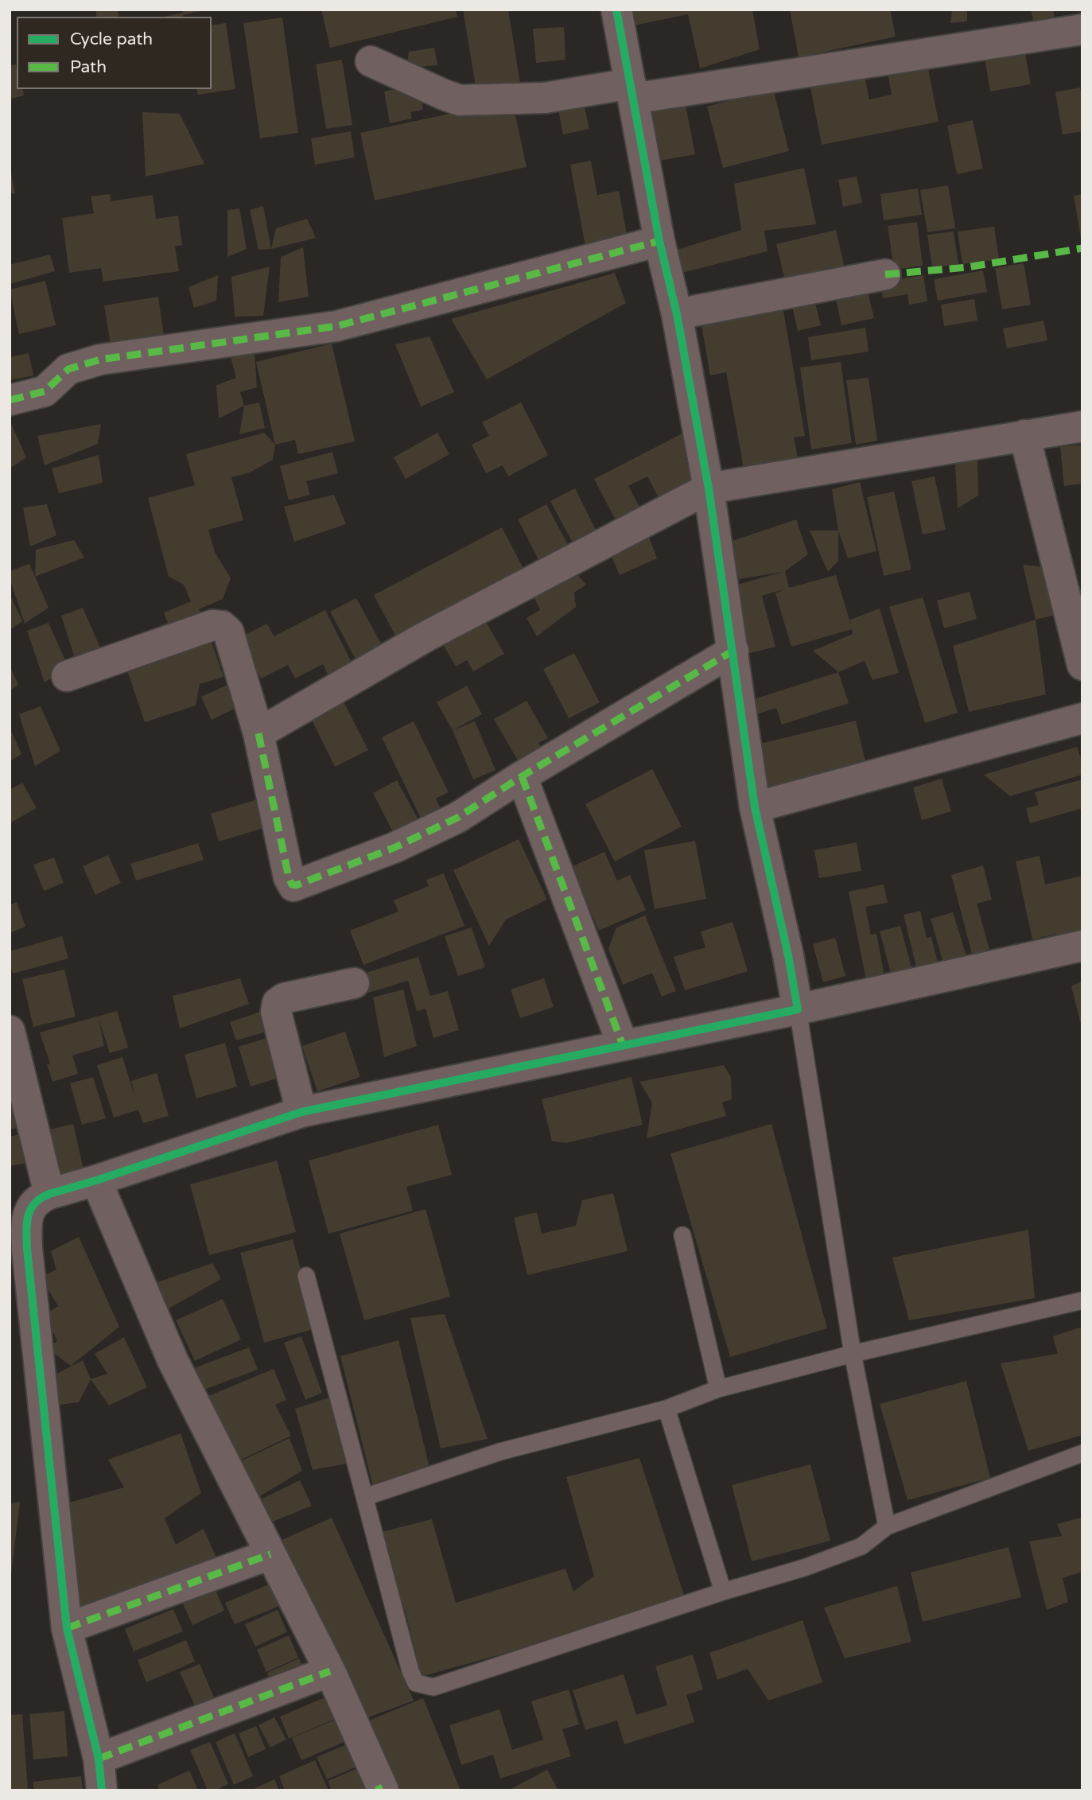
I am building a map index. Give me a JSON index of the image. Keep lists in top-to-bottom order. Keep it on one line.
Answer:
{"legend":["Cycle path","Path"]}
